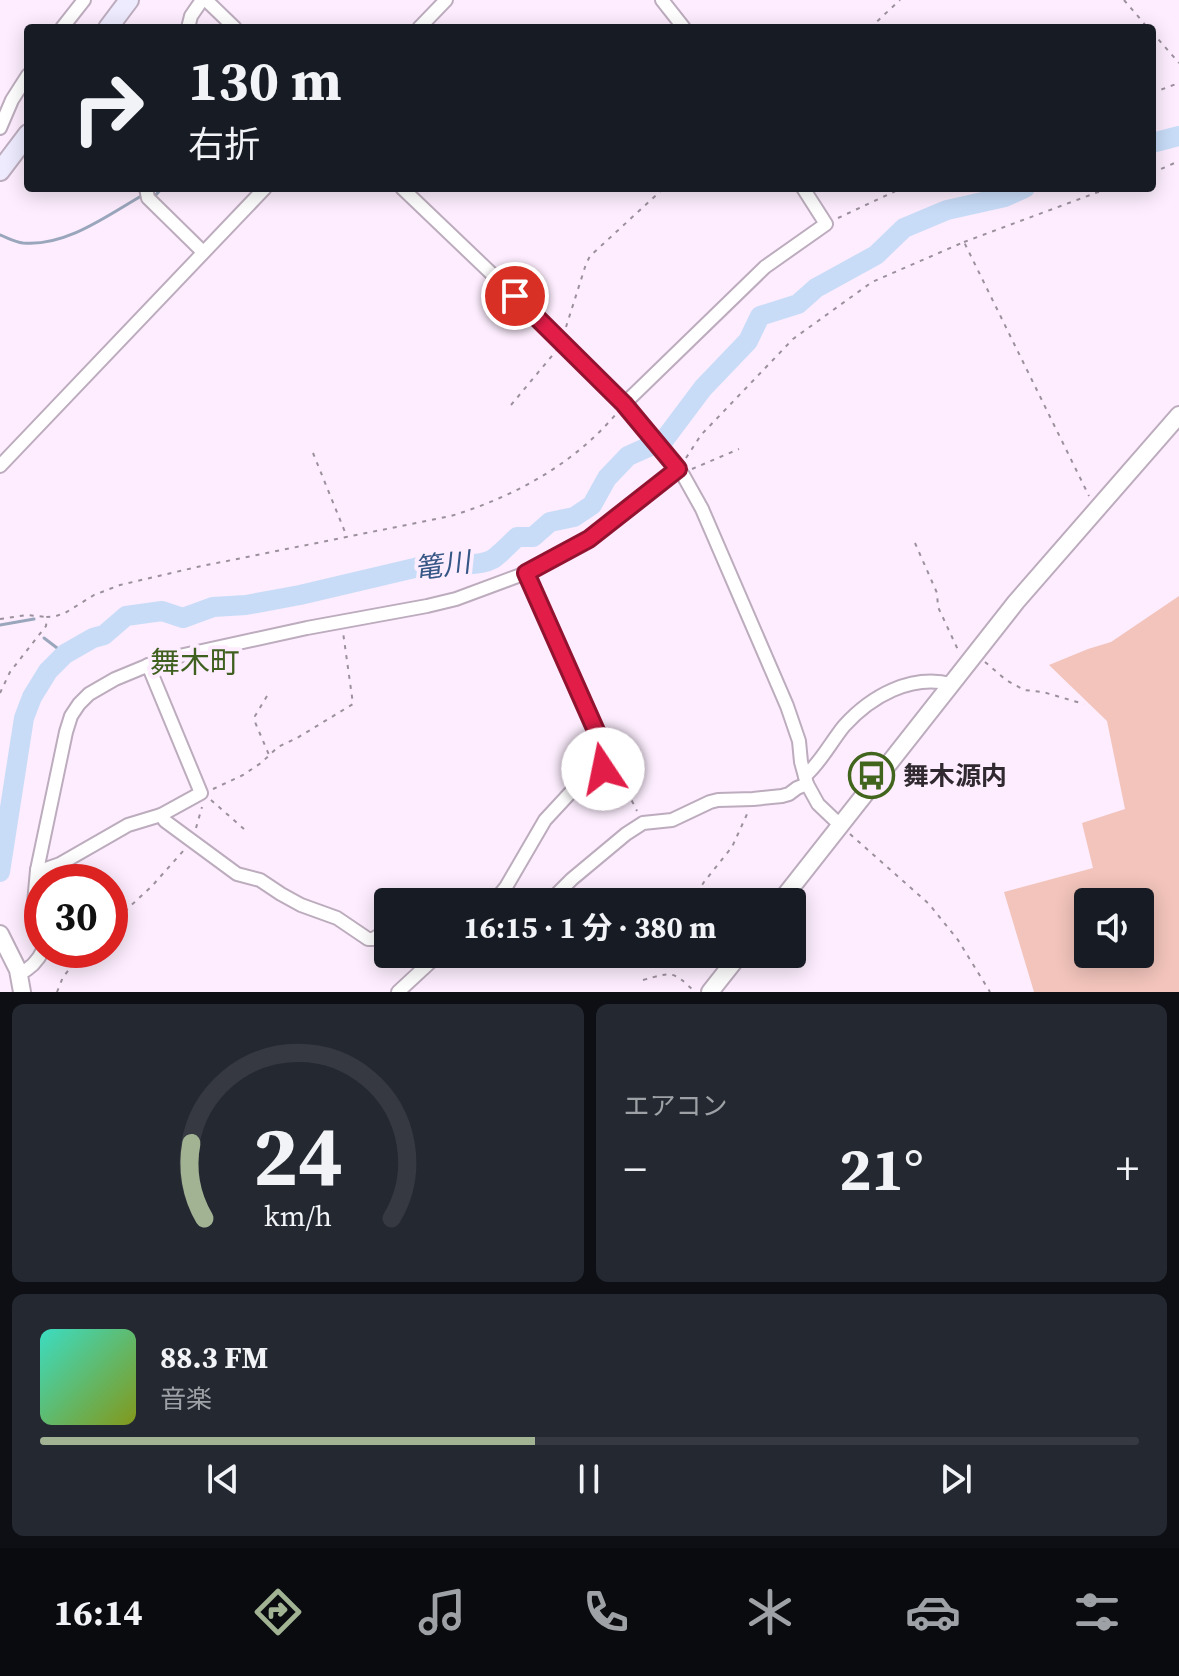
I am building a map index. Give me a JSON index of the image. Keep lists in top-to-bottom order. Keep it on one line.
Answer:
{"districts":["舞木町"],"water":["篭川"],"places":{"bus stop":["舞木源内"]},"page":{"turn":["130 m","右折"],"limit":"30","trip":"16:15 · 1 分 · 380 m","tile":"エアコン","heat":["−","21°","+"],"song":["88.3 FM","音楽"],"tabs":"16:14","gauge":["24","km/h"]}}
